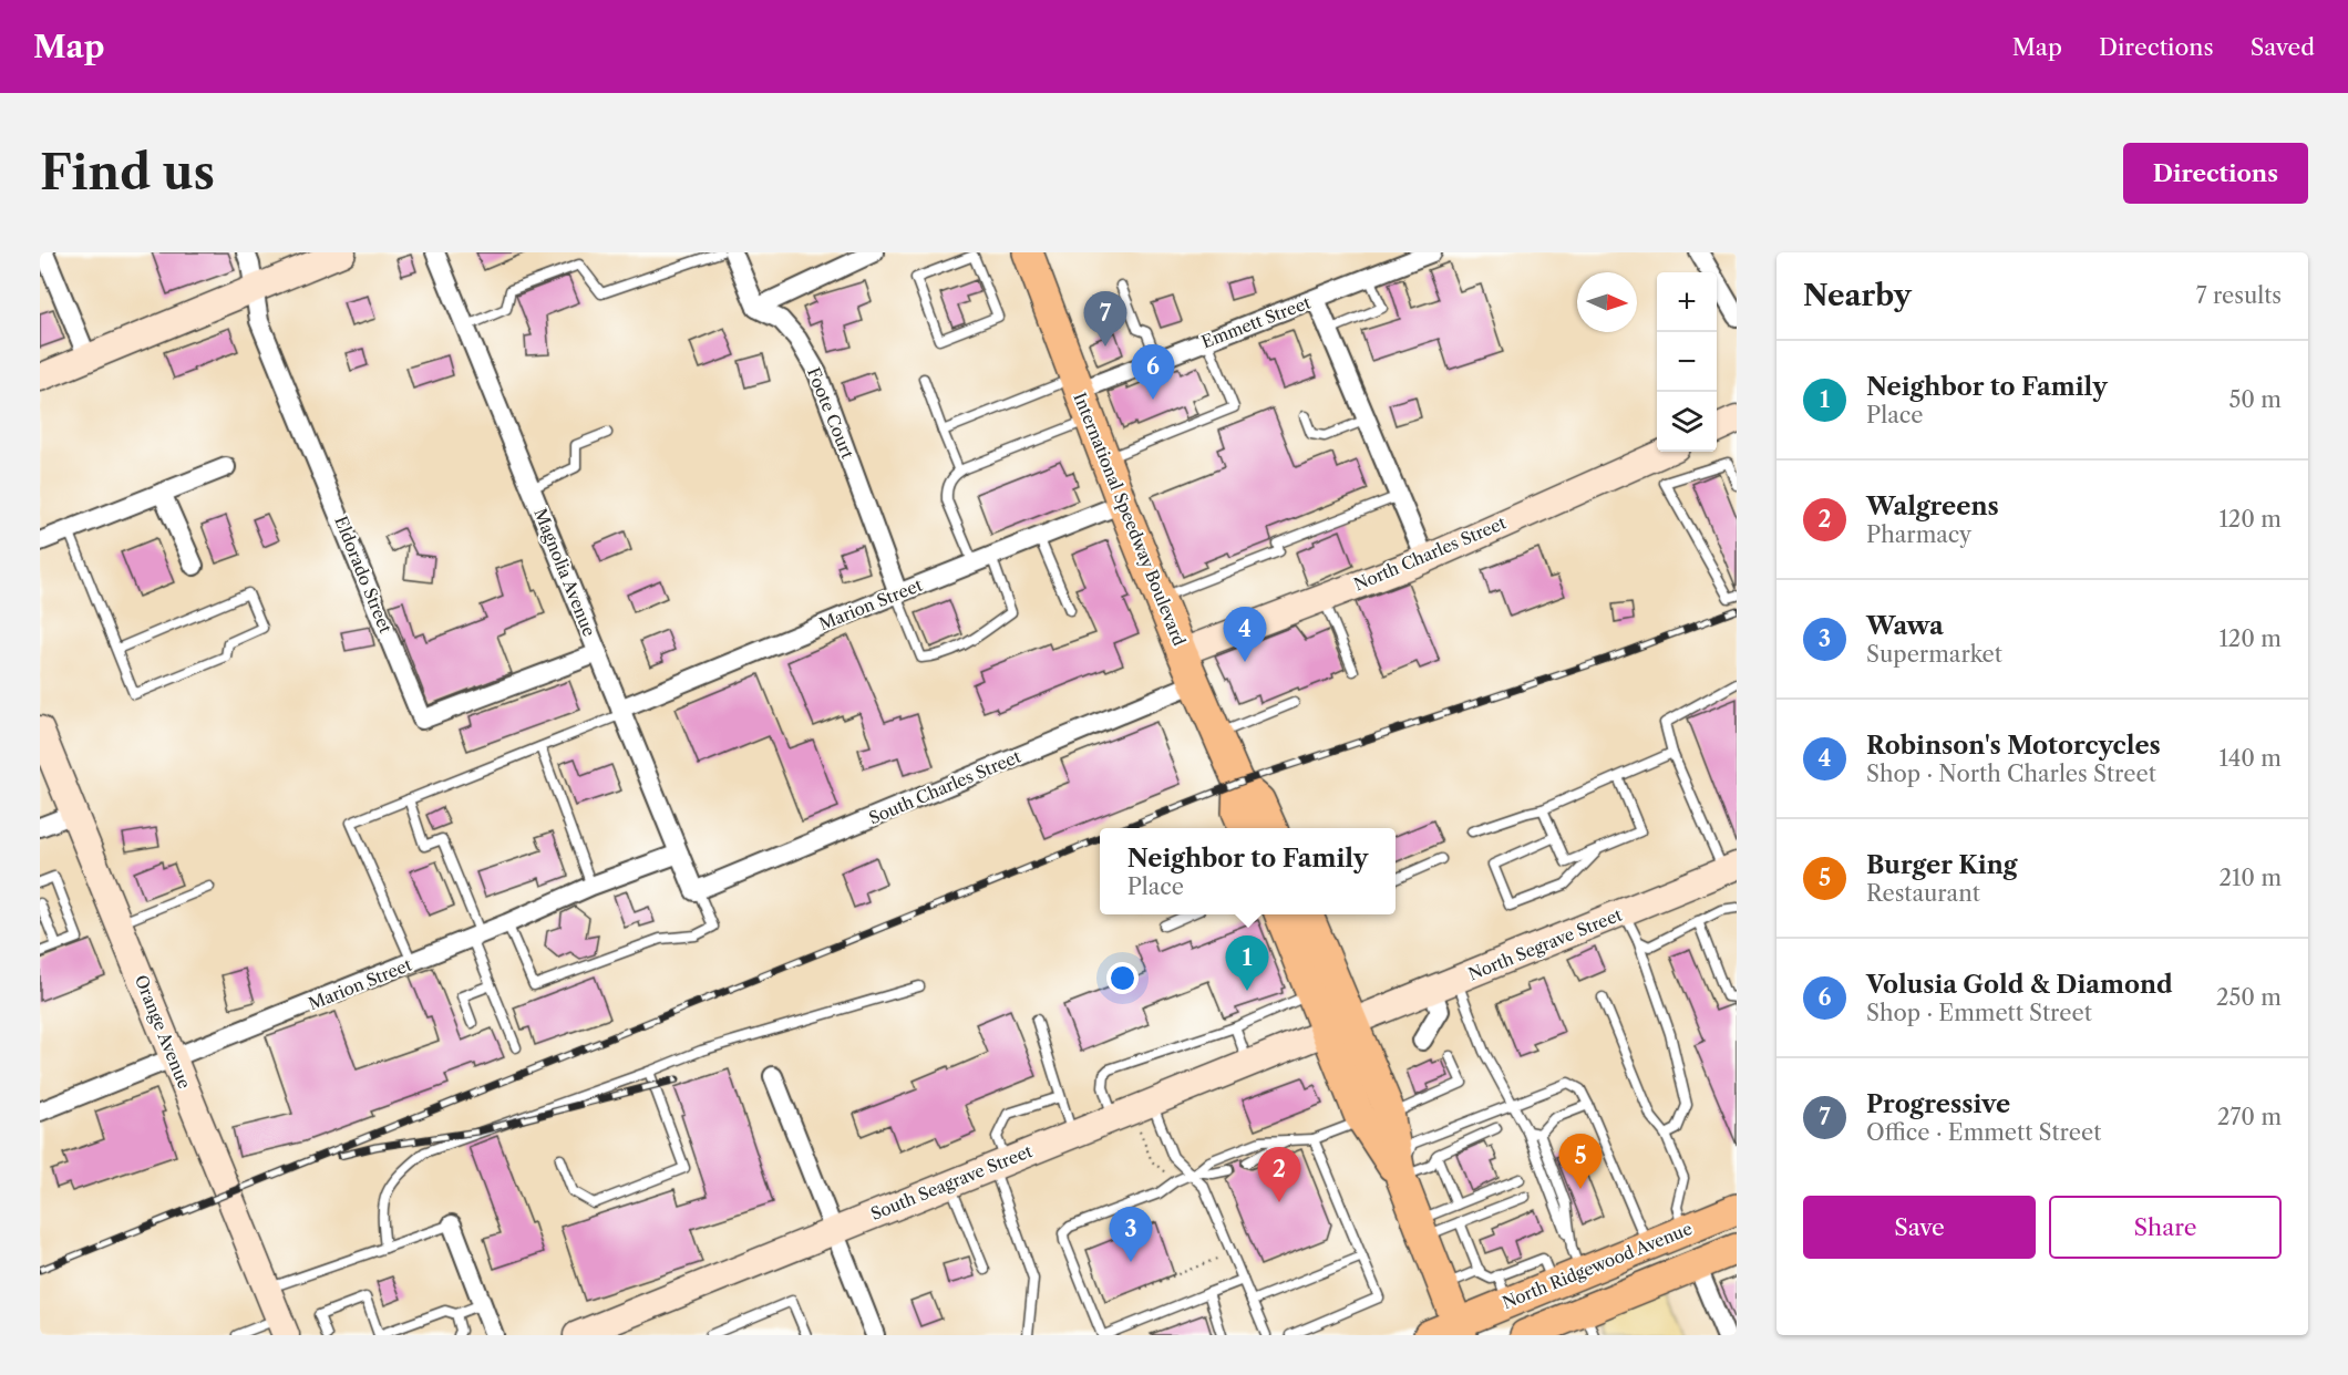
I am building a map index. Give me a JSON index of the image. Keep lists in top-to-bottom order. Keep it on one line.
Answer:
{"streets":{"main road":["International Speedway Boulevard","North Ridgewood Avenue"],"street":["Emmett Street","Foote Court","North Charles Street","Magnolia Avenue","Eldorado Street","Marion Street","South Charles Street","North Segrave Street","Orange Avenue","South Seagrave Street"]},"crossings":[["Emmett Street","International Speedway Boulevard"],["Foote Court","Marion Street"],["International Speedway Boulevard","North Charles Street"],["International Speedway Boulevard","Marion Street"],["International Speedway Boulevard","South Charles Street"],["Magnolia Avenue","Eldorado Street"],["Magnolia Avenue","Marion Street"],["Magnolia Avenue","South Charles Street"],["Marion Street","Orange Avenue"],["North Segrave Street","South Seagrave Street"]],"north":"right","page":{"header":"Map","nav":["Map","Directions","Saved"],"buttons":["Directions",["Save","Share"]],"title":"Find us","heading":["Nearby","7 results"],"map_buttons":["+","−"],"pins":["7","6","4","1","5","2","3"],"list":[{"mark":"1","name":"Neighbor to Family","note":"Place","value":"50 m"},{"mark":"2","name":"Walgreens","note":"Pharmacy","value":"120 m"},{"mark":"3","name":"Wawa","note":"Supermarket","value":"120 m"},{"mark":"4","name":"Robinson's Motorcycles","note":"Shop · North Charles Street","value":"140 m"},{"mark":"5","name":"Burger King","note":"Restaurant","value":"210 m"},{"mark":"6","name":"Volusia Gold & Diamond","note":"Shop · Emmett Street","value":"250 m"},{"mark":"7","name":"Progressive","note":"Office · Emmett Street","value":"270 m"}],"popup":["Neighbor to Family","Place"]}}
